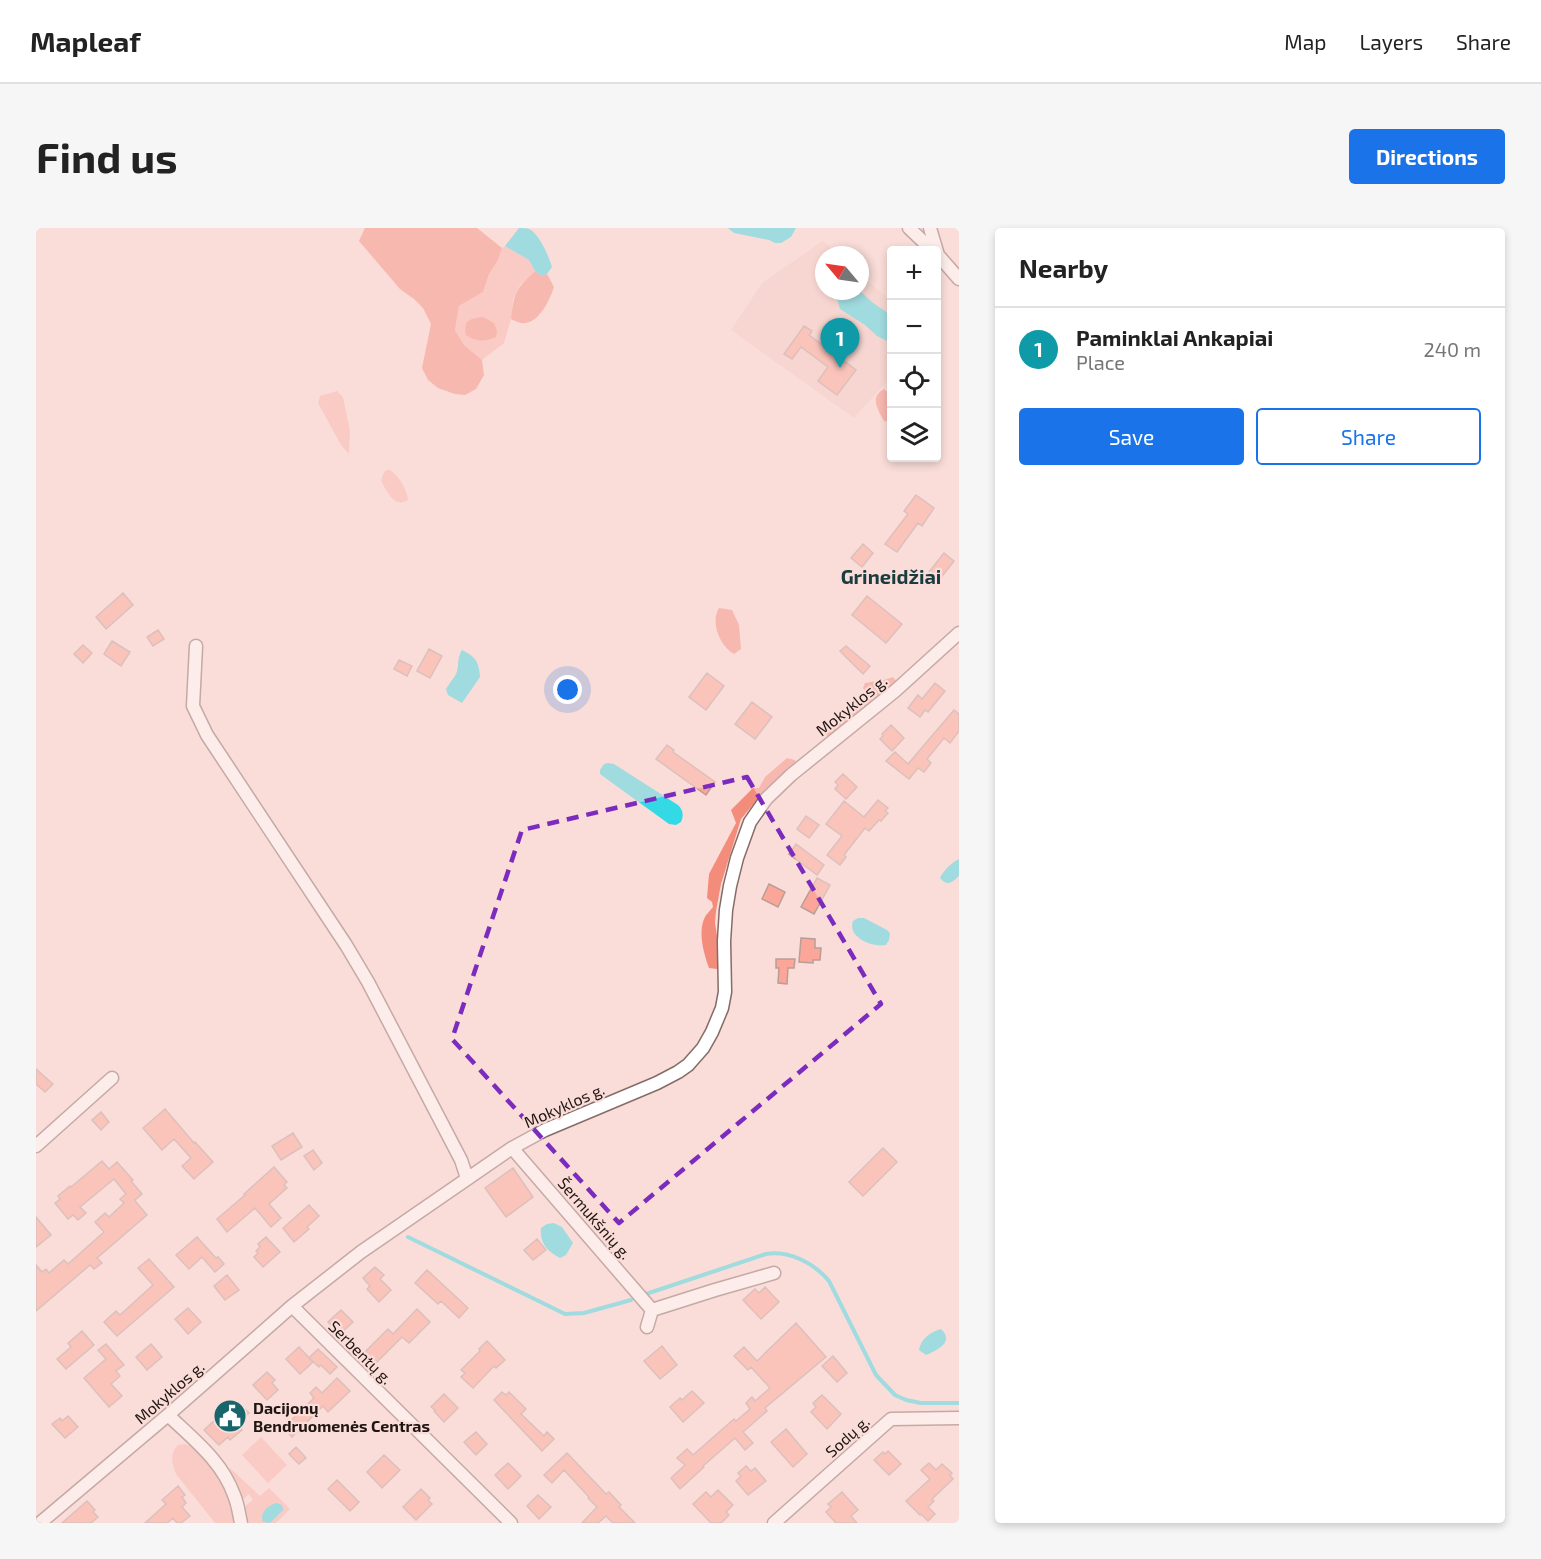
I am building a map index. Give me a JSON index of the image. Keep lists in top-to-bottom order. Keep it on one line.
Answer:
{"streets":{"street":["Mokyklos g.","Šermukšnių g.","Serbentų g.","Sodų g."]},"crossings":[["Mokyklos g.","Šermukšnių g."],["Mokyklos g.","Serbentų g."]],"districts":["Grineidžiai"],"places":{"public building":["Dacijonų Bendruomenės Centras"]},"north":"top left","page":{"header":"Mapleaf","nav":["Map","Layers","Share"],"buttons":["Directions",["Save","Share"]],"title":"Find us","heading":"Nearby","map_buttons":["+","−"],"list":[{"mark":"1","name":"Paminklai Ankapiai","note":"Place","value":"240 m"}],"pins":"1"}}
